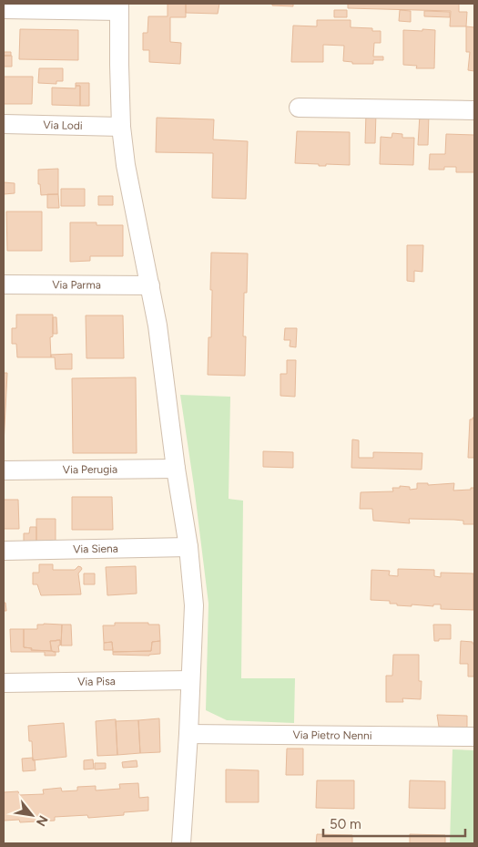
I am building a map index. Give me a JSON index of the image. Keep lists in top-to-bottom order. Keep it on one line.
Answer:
{"streets":{"street":["Via Lodi","Via Parma","Via Perugia","Via Siena","Via Pisa","Via Pietro Nenni"]},"scale_bar":"50 m","north":"bottom right"}
